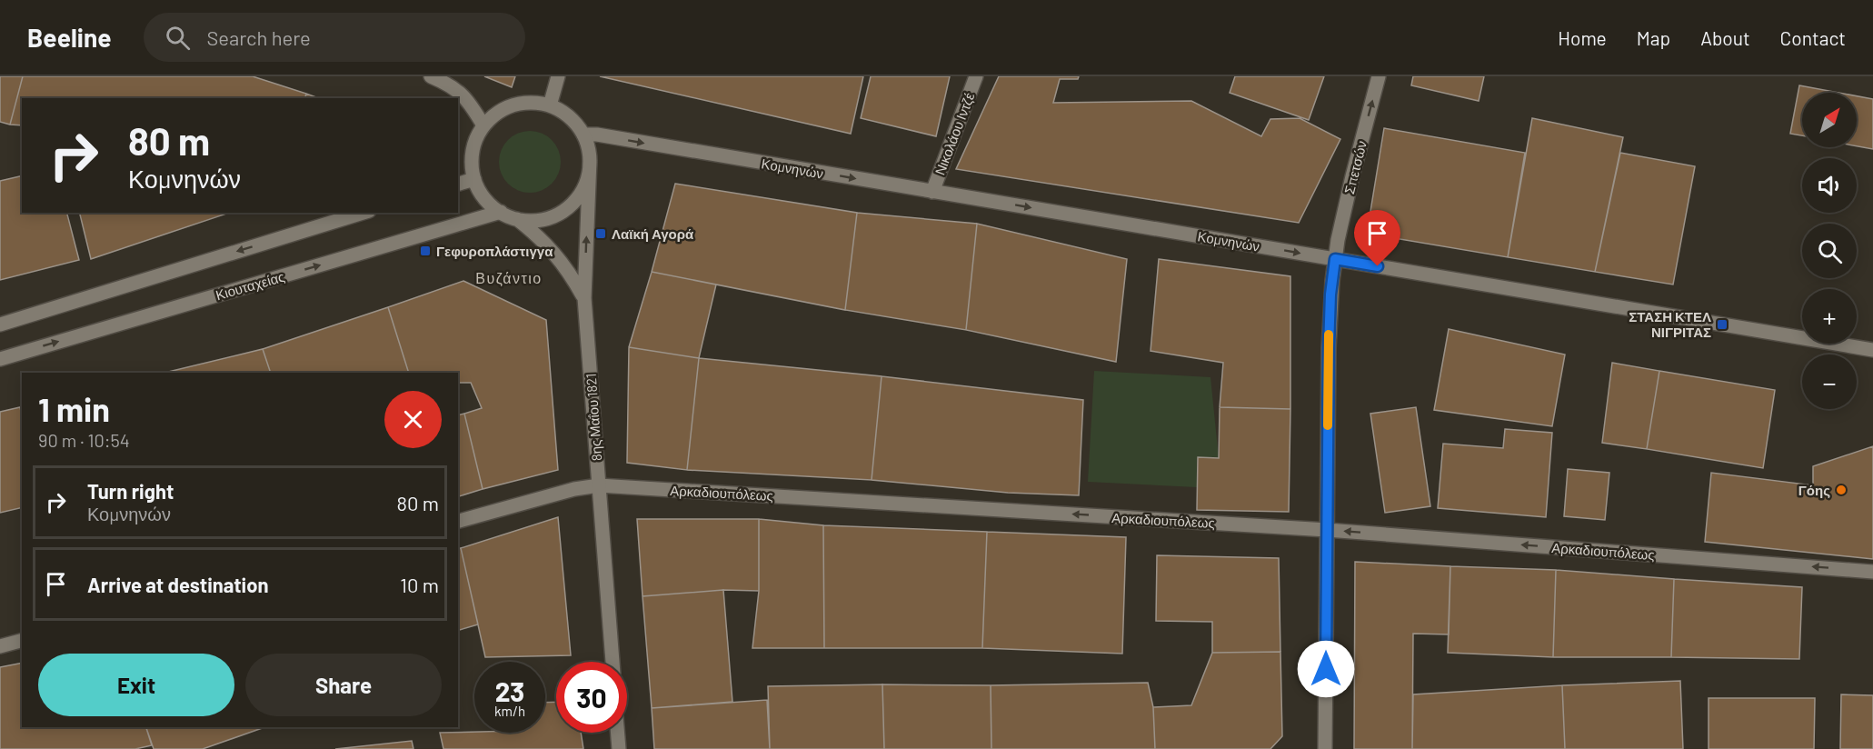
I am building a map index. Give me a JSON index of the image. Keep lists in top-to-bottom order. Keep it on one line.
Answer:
{"streets":{"street":["Νικολάου Ιντζέ","Σπετσών","Κομνηνών","Κιουταχείας","8ης Μαΐου 1821","Αρκαδιουπόλεως"]},"crossings":[["Νικολάου Ιντζέ","Κομνηνών"],["Σπετσών","Κομνηνών"],["Σπετσών","Αρκαδιουπόλεως"],["Κομνηνών","Κιουταχείας"],["Κομνηνών","8ης Μαΐου 1821"],["Κιουταχείας","8ης Μαΐου 1821"],["8ης Μαΐου 1821","Αρκαδιουπόλεως"]],"one_way":["Κομνηνών","Αρκαδιουπόλεως"],"districts":["Βυζάντιο"],"places":{"transit":["Λαϊκή Αγορά","Γεφυροπλάστιγγα","ΣΤΑΣΗ ΚΤΕΛ ΝΙΓΡΙΤΑΣ"],"other":["Γόης"]},"north":"top right","page":{"header":"Beeline","search":"Search here","nav":["Home","Map","About","Contact"],"map_buttons":["+","−"],"turn":["80 m","Κομνηνών"],"heading":["1 min","90 m · 10:54"],"list":[{"name":"Turn right","note":"Κομνηνών","value":"80 m"},{"name":"Arrive at destination","value":"10 m"}],"buttons":["Exit","Share"],"speed":"23 km/h","limit":"30"}}
